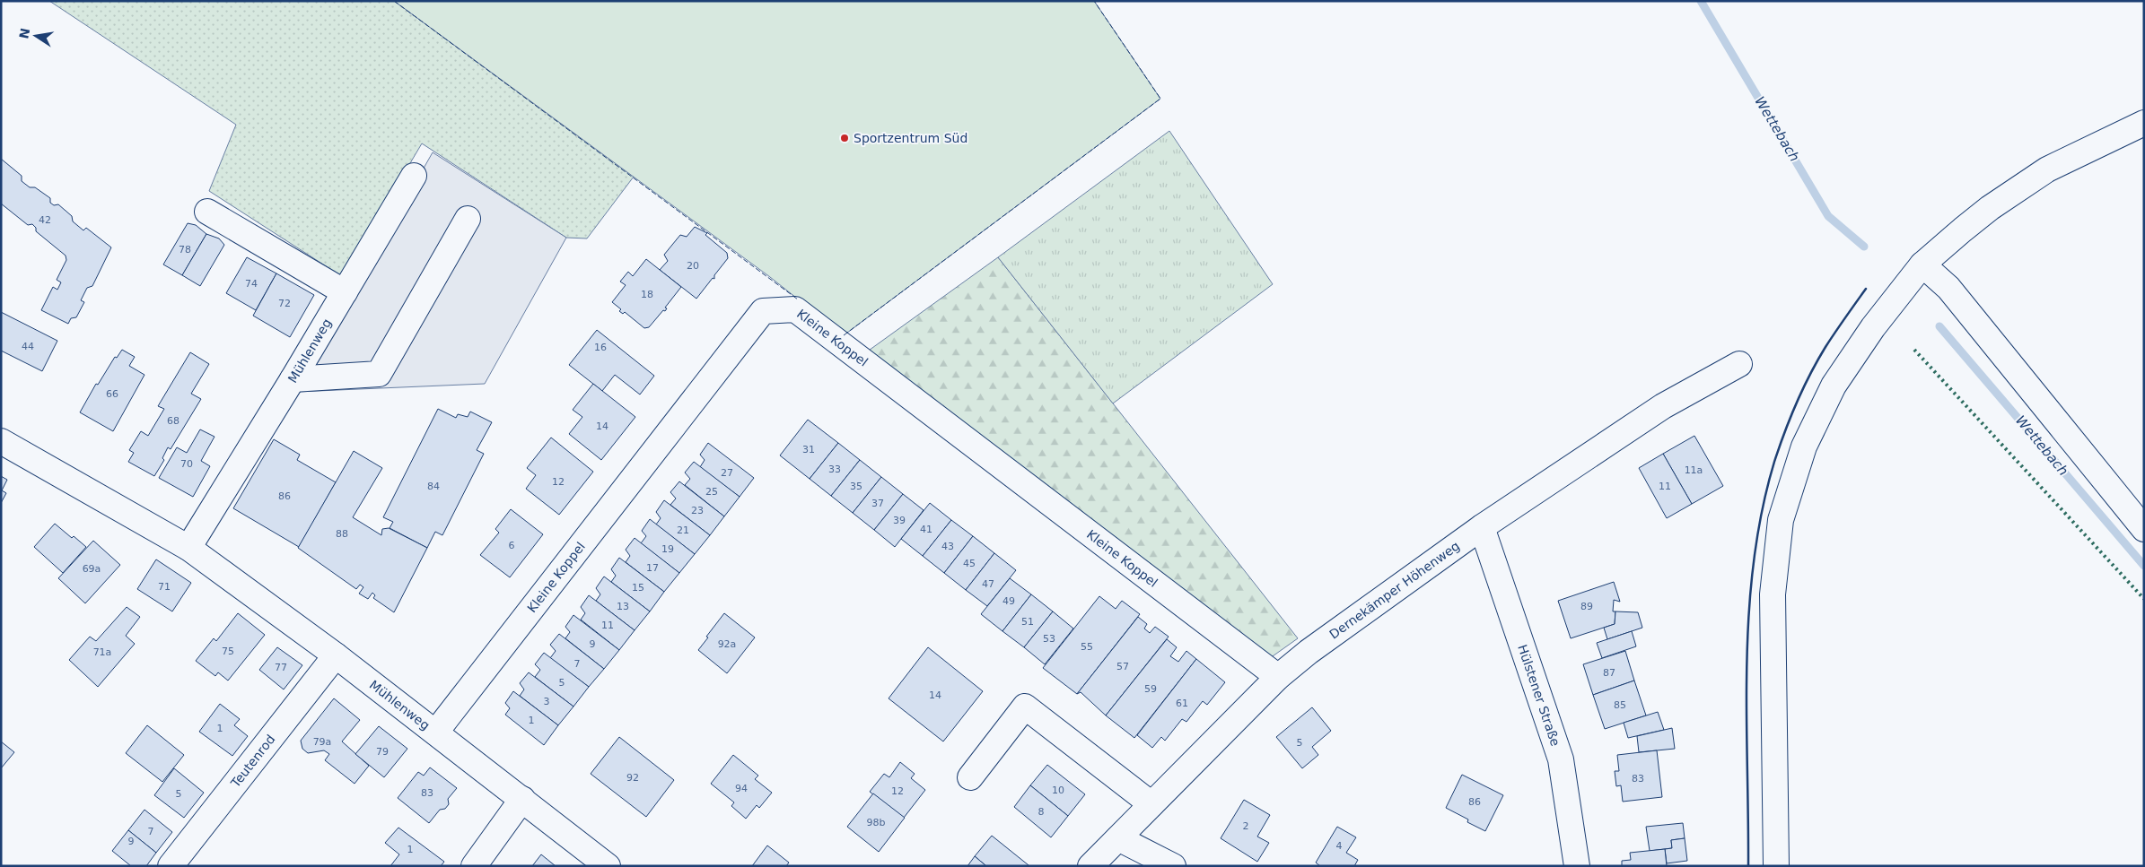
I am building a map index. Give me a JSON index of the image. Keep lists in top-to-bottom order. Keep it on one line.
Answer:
{"streets":{"street":["Kleine Koppel","Mühlenweg","Dernekämper Höhenweg","Hülstener Straße","Teutenrod"]},"crossings":[["Kleine Koppel","Mühlenweg"],["Kleine Koppel","Dernekämper Höhenweg"],["Mühlenweg","Teutenrod"],["Dernekämper Höhenweg","Hülstener Straße"]],"water":["Wettebach"],"places":["Sportzentrum Süd"],"house_numbers":["42","78","20","74","18","72","44","16","66","68","14","31","70","33","11a","27","12","84","35","11","25","86","37","23","39","41","21","88","6","43","19","45","17","69a","47","71","15","49","13","89","51","11","53","9","92a","55","75","71a","7","57","77","87","5","59","14","3","61","85","1","1","79a","5","79","92","83","94","10","12","83","5","86","8","98b","2","7","9","4","1"],"north":"left"}
